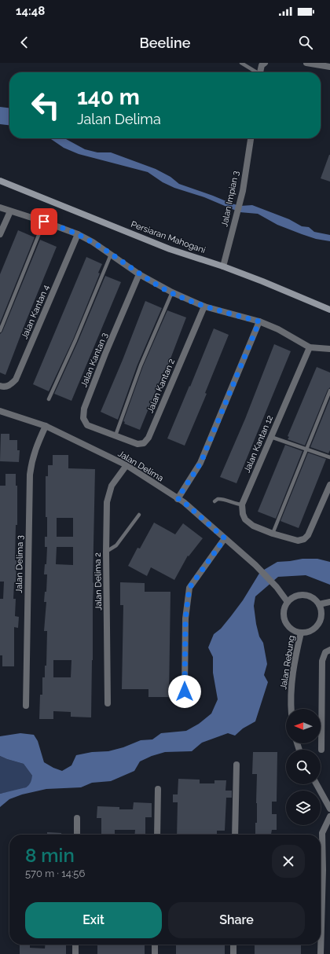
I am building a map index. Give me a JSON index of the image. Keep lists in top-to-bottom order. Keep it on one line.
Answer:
{"streets":{"main road":["Persiaran Mahogani"],"street":["Jalan Impian 3","Jalan Kantan 4","Jalan Kantan 3","Jalan Kantan 2","Jalan Kantan 12","Jalan Delima","Jalan Delima 3","Jalan Delima 2","Jalan Rebung"]},"crossings":[["Jalan Impian 3","Persiaran Mahogani"],["Jalan Kantan 3","Jalan Kantan 2"],["Jalan Delima","Jalan Delima 3"],["Jalan Delima","Jalan Delima 2"],["Jalan Delima","Jalan Rebung"]],"north":"left","page":{"status":"14:48","header":"Beeline","turn":["140 m","Jalan Delima"],"heading":["8 min","570 m · 14:56"],"buttons":["Exit","Share"]}}
